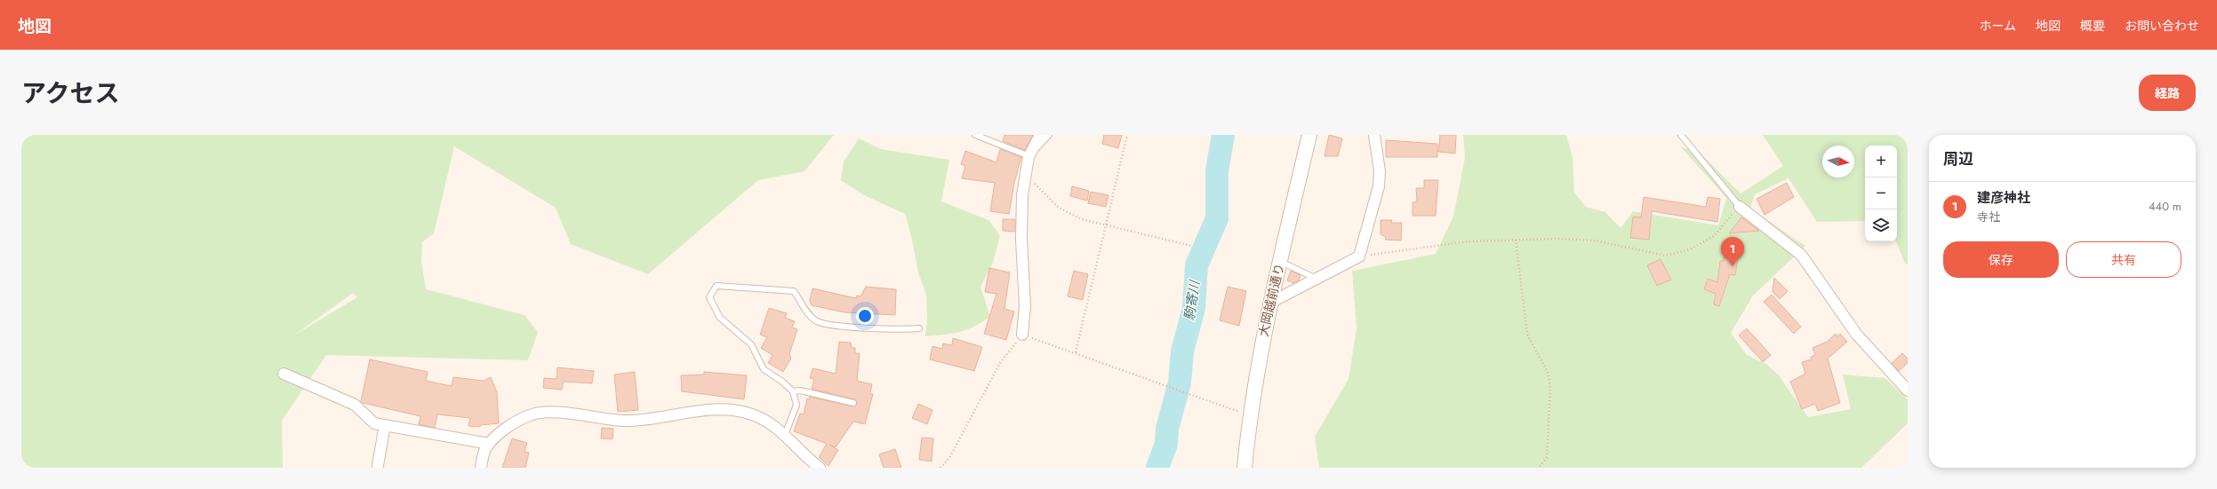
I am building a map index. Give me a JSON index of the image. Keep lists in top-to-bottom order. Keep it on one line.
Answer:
{"streets":{"street":["大岡越前通り"]},"water":["駒寄川"],"north":"right","page":{"header":"地図","nav":["ホーム","地図","概要","お問い合わせ"],"title":"アクセス","buttons":["経路",["保存","共有"]],"heading":"周辺","map_buttons":["+","−"],"list":[{"mark":"1","name":"建彦神社","note":"寺社","value":"440 m"}],"pins":"1"}}
